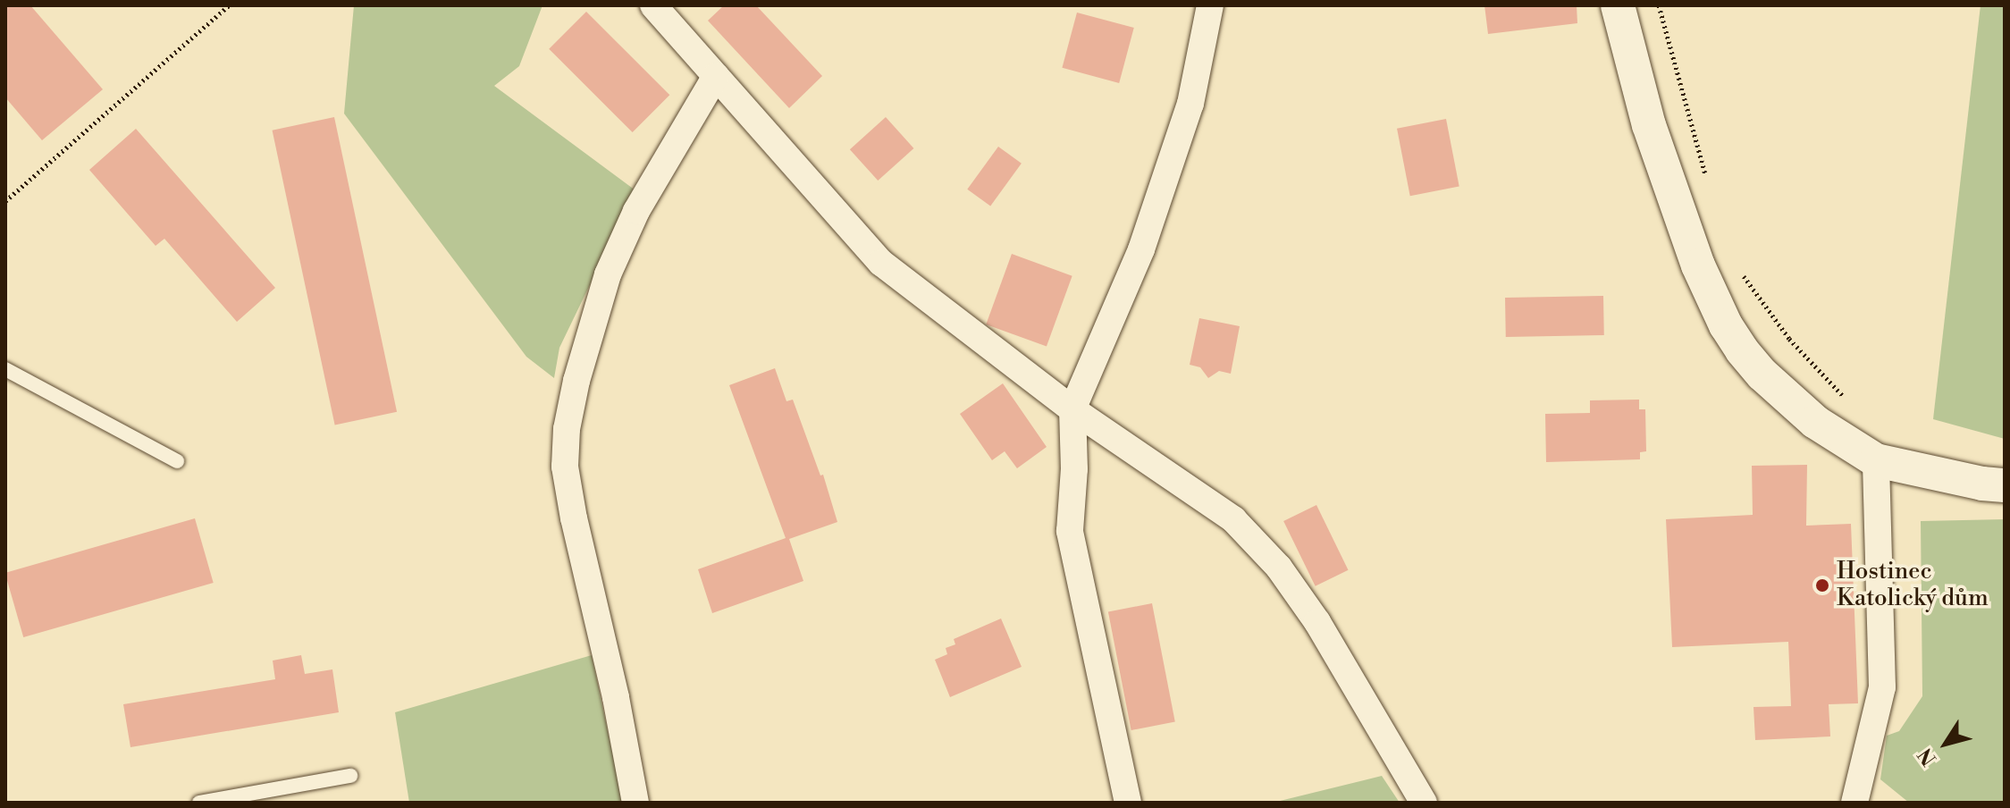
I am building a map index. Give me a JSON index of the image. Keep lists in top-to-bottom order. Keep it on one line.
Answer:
{"places":["Hostinec Katolický dům"],"north":"bottom left"}
